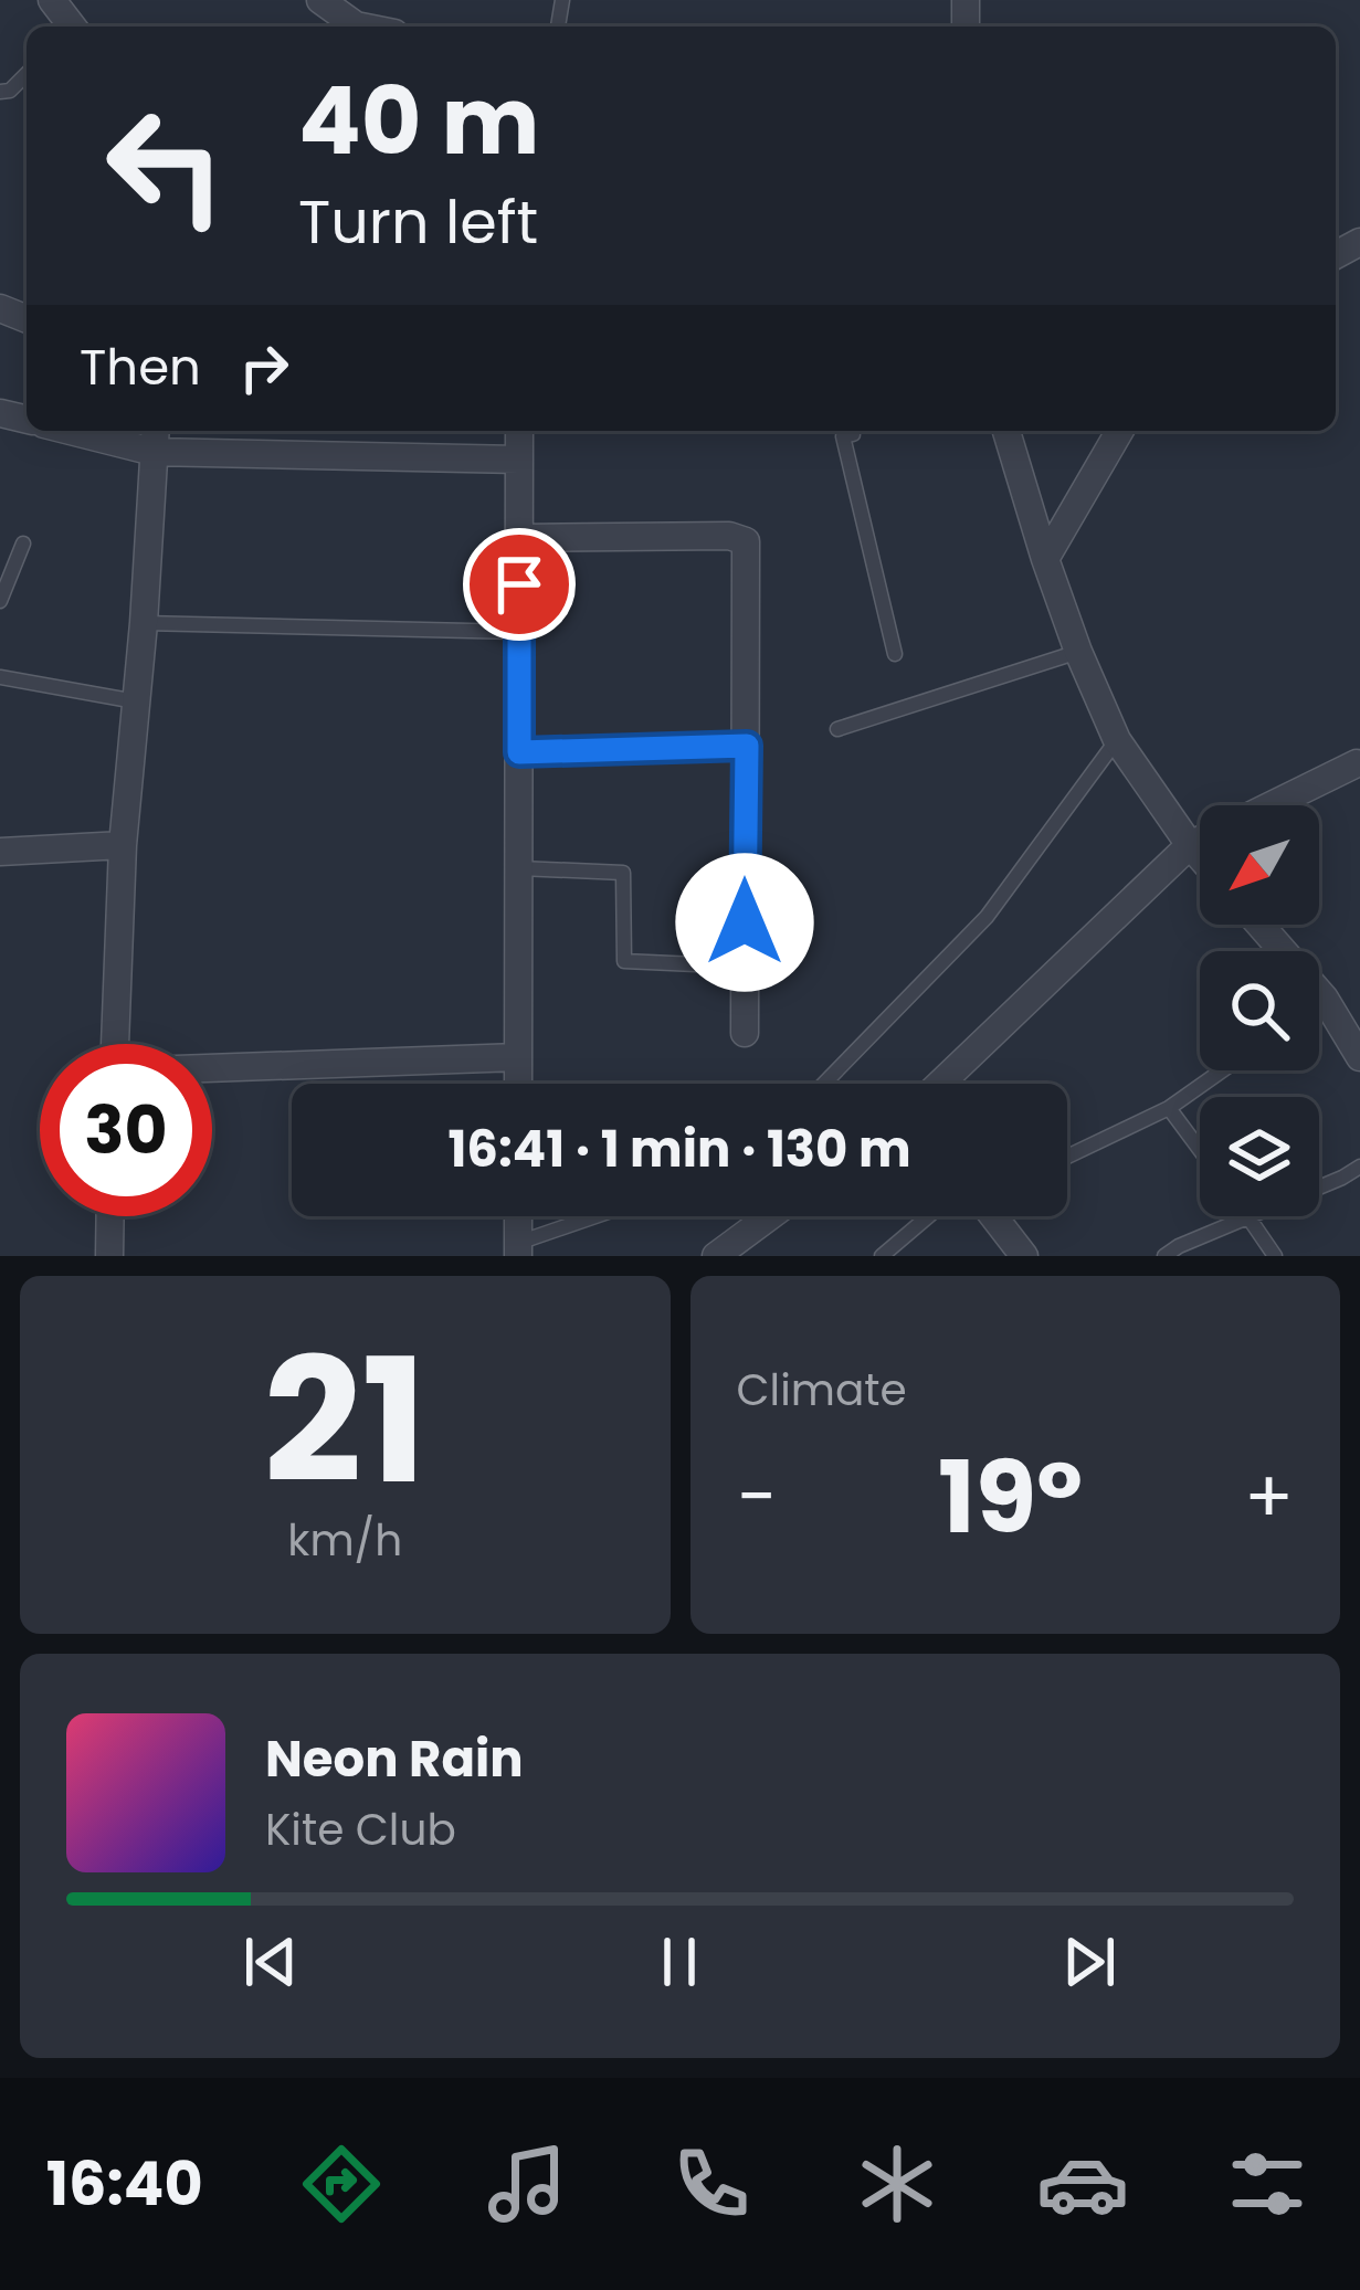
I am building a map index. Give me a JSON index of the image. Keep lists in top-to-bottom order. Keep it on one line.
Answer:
{"north":"bottom left","page":{"turn":["40 m","Turn left"],"then":"Then","limit":"30","trip":"16:41 · 1 min · 130 m","tile":[["21","km/h"],"Climate"],"heat":["−","19°","+"],"song":["Neon Rain","Kite Club"],"tabs":"16:40"}}
